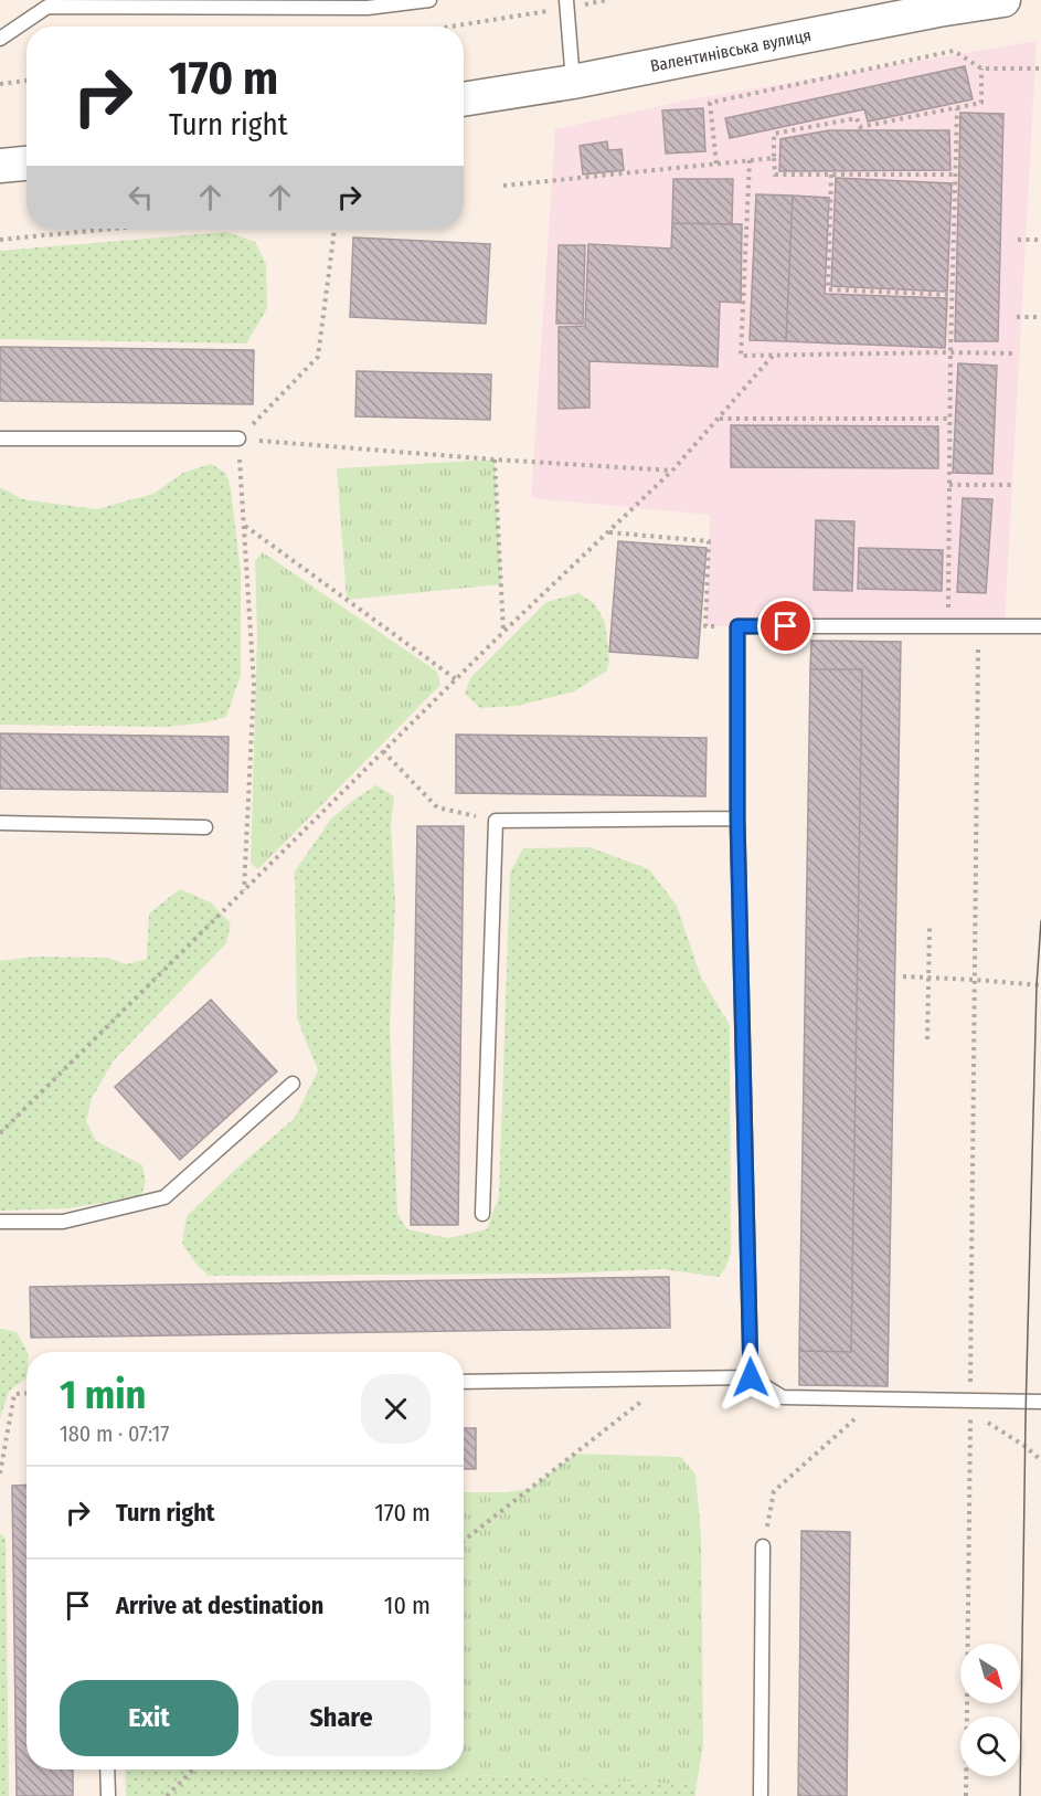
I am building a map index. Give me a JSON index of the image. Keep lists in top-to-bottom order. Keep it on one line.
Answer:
{"streets":{"street":["Валентинівська вулиця"]},"north":"bottom right","page":{"turn":["170 m","Turn right"],"heading":["1 min","180 m · 07:17"],"list":[{"name":"Turn right","value":"170 m"},{"name":"Arrive at destination","value":"10 m"}],"buttons":["Exit","Share"]}}
